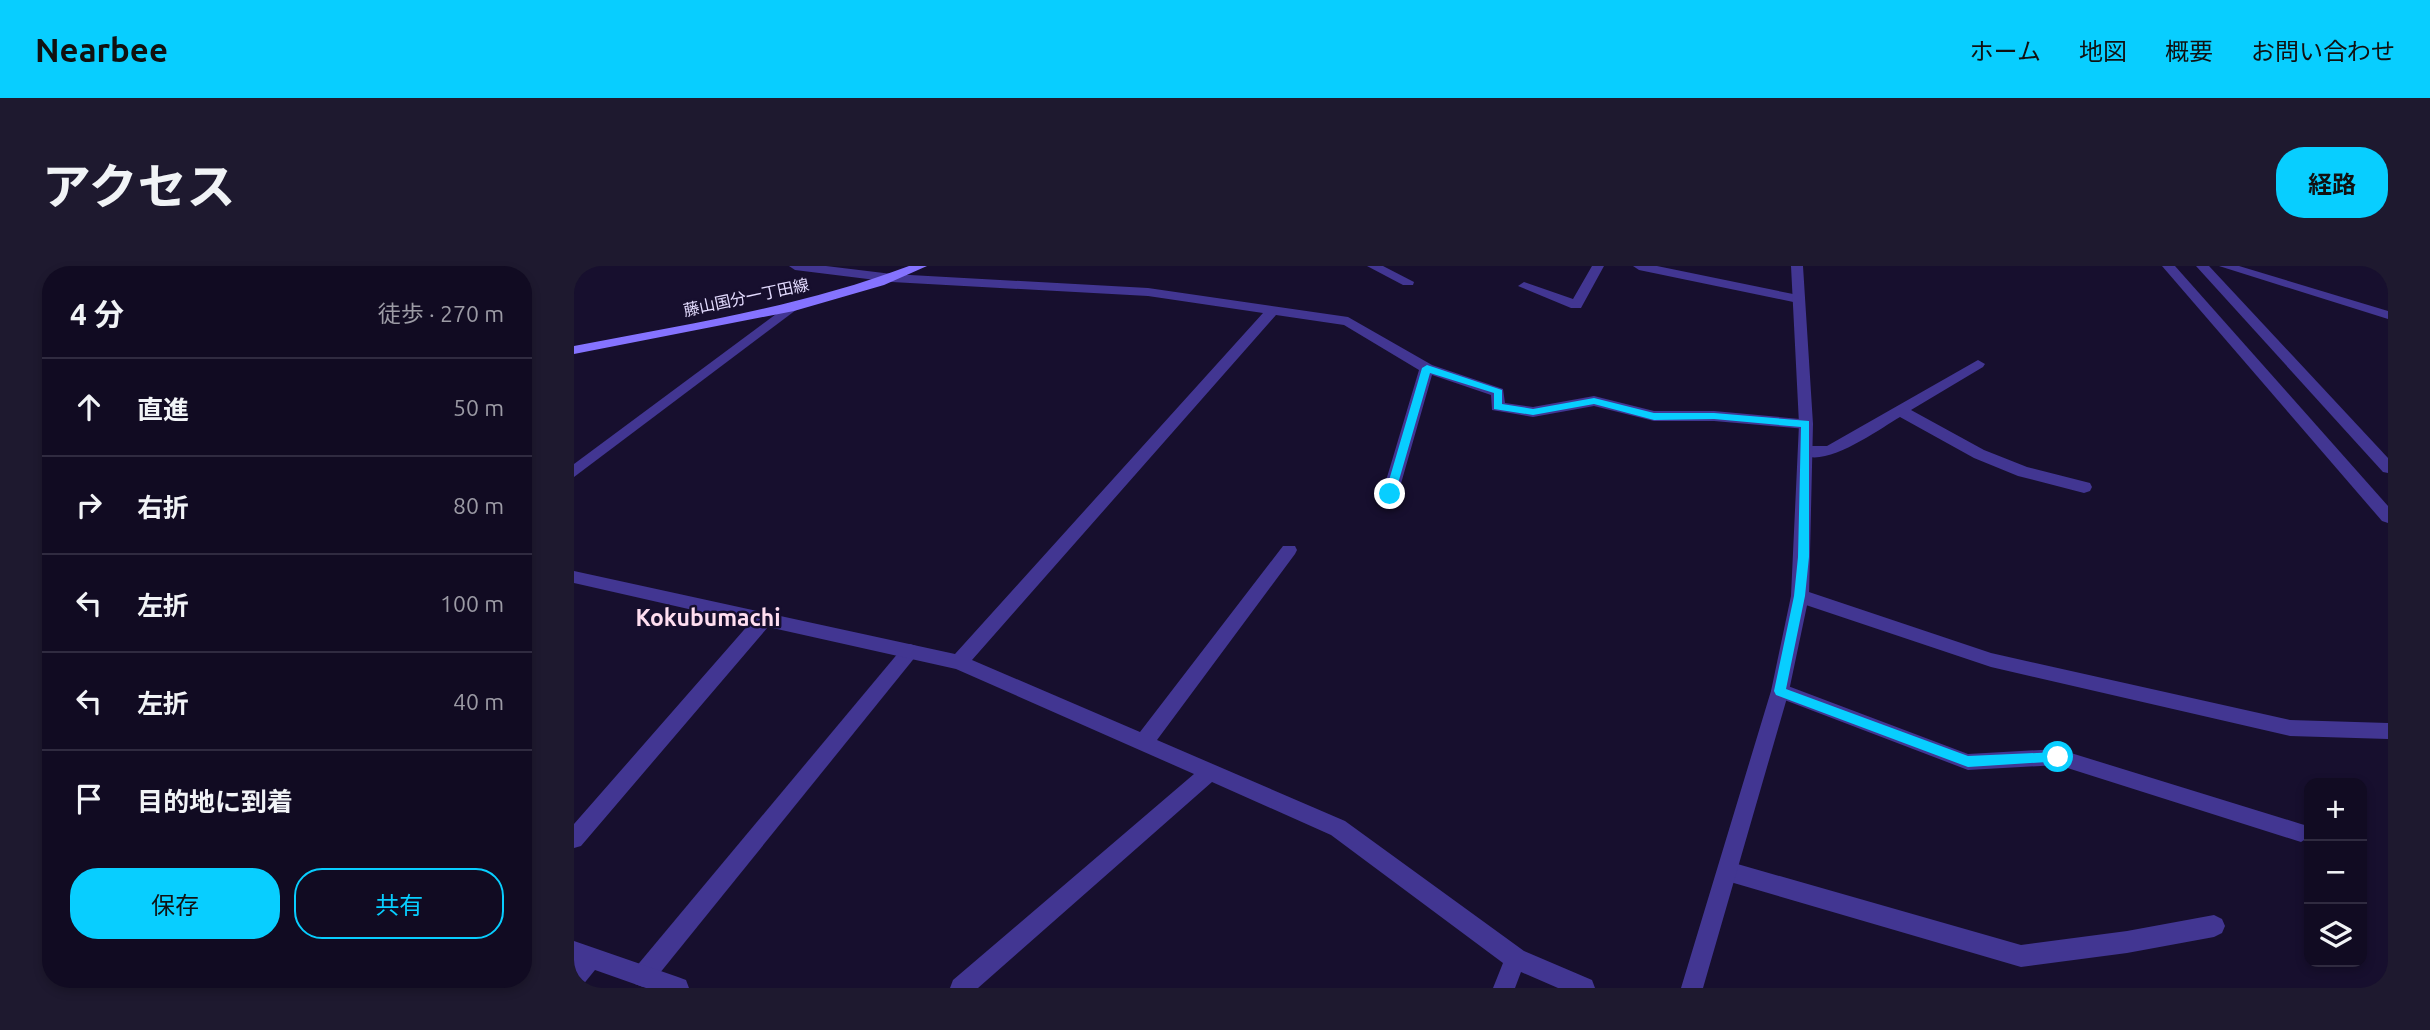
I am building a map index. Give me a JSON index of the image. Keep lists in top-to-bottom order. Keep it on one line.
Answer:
{"streets":{"main road":["藤山国分一丁田線"]},"districts":["Kokubumachi"],"page":{"header":"Nearbee","nav":["ホーム","地図","概要","お問い合わせ"],"title":"アクセス","buttons":["経路",["保存","共有"]],"heading":["4 分","徒歩 · 270 m"],"list":[["直進","50 m"],["右折","80 m"],["左折","100 m"],["左折","40 m"],"目的地に到着"],"map_buttons":["+","−"]}}
